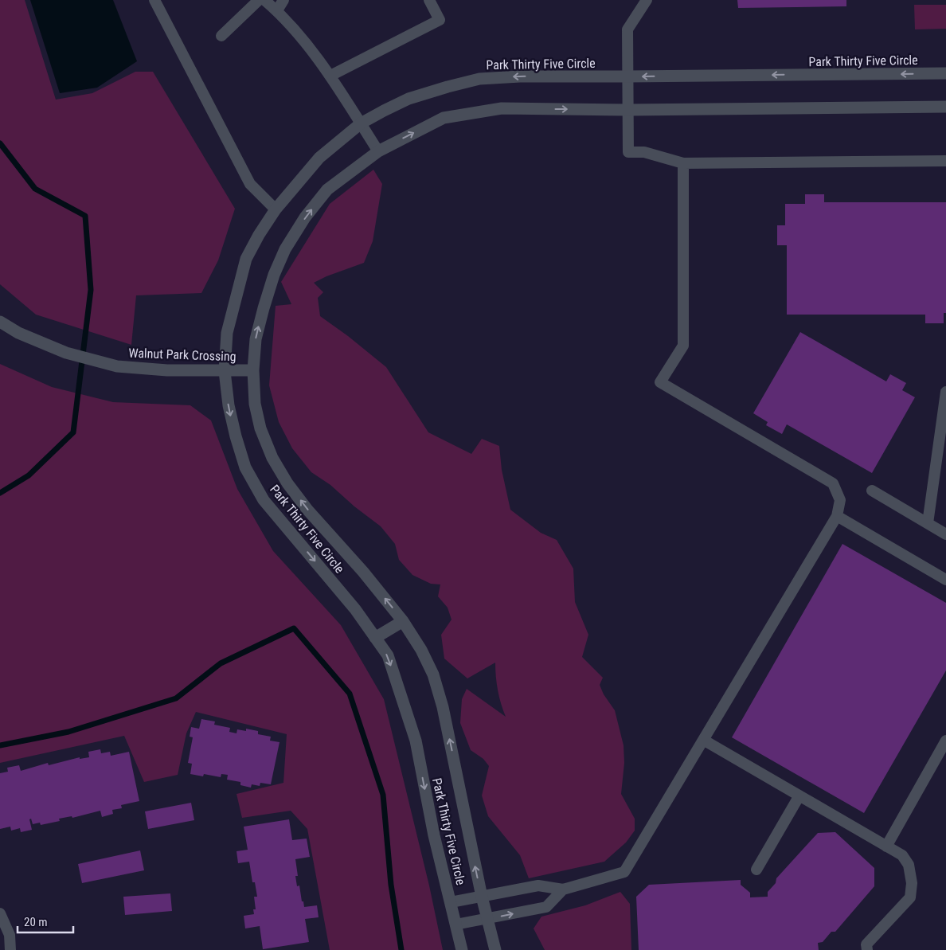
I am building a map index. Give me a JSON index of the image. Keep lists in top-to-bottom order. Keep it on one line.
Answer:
{"streets":{"street":["Park Thirty Five Circle","Walnut Park Crossing"]},"crossings":[["Park Thirty Five Circle","Walnut Park Crossing"]],"scale_bar":"20 m"}
